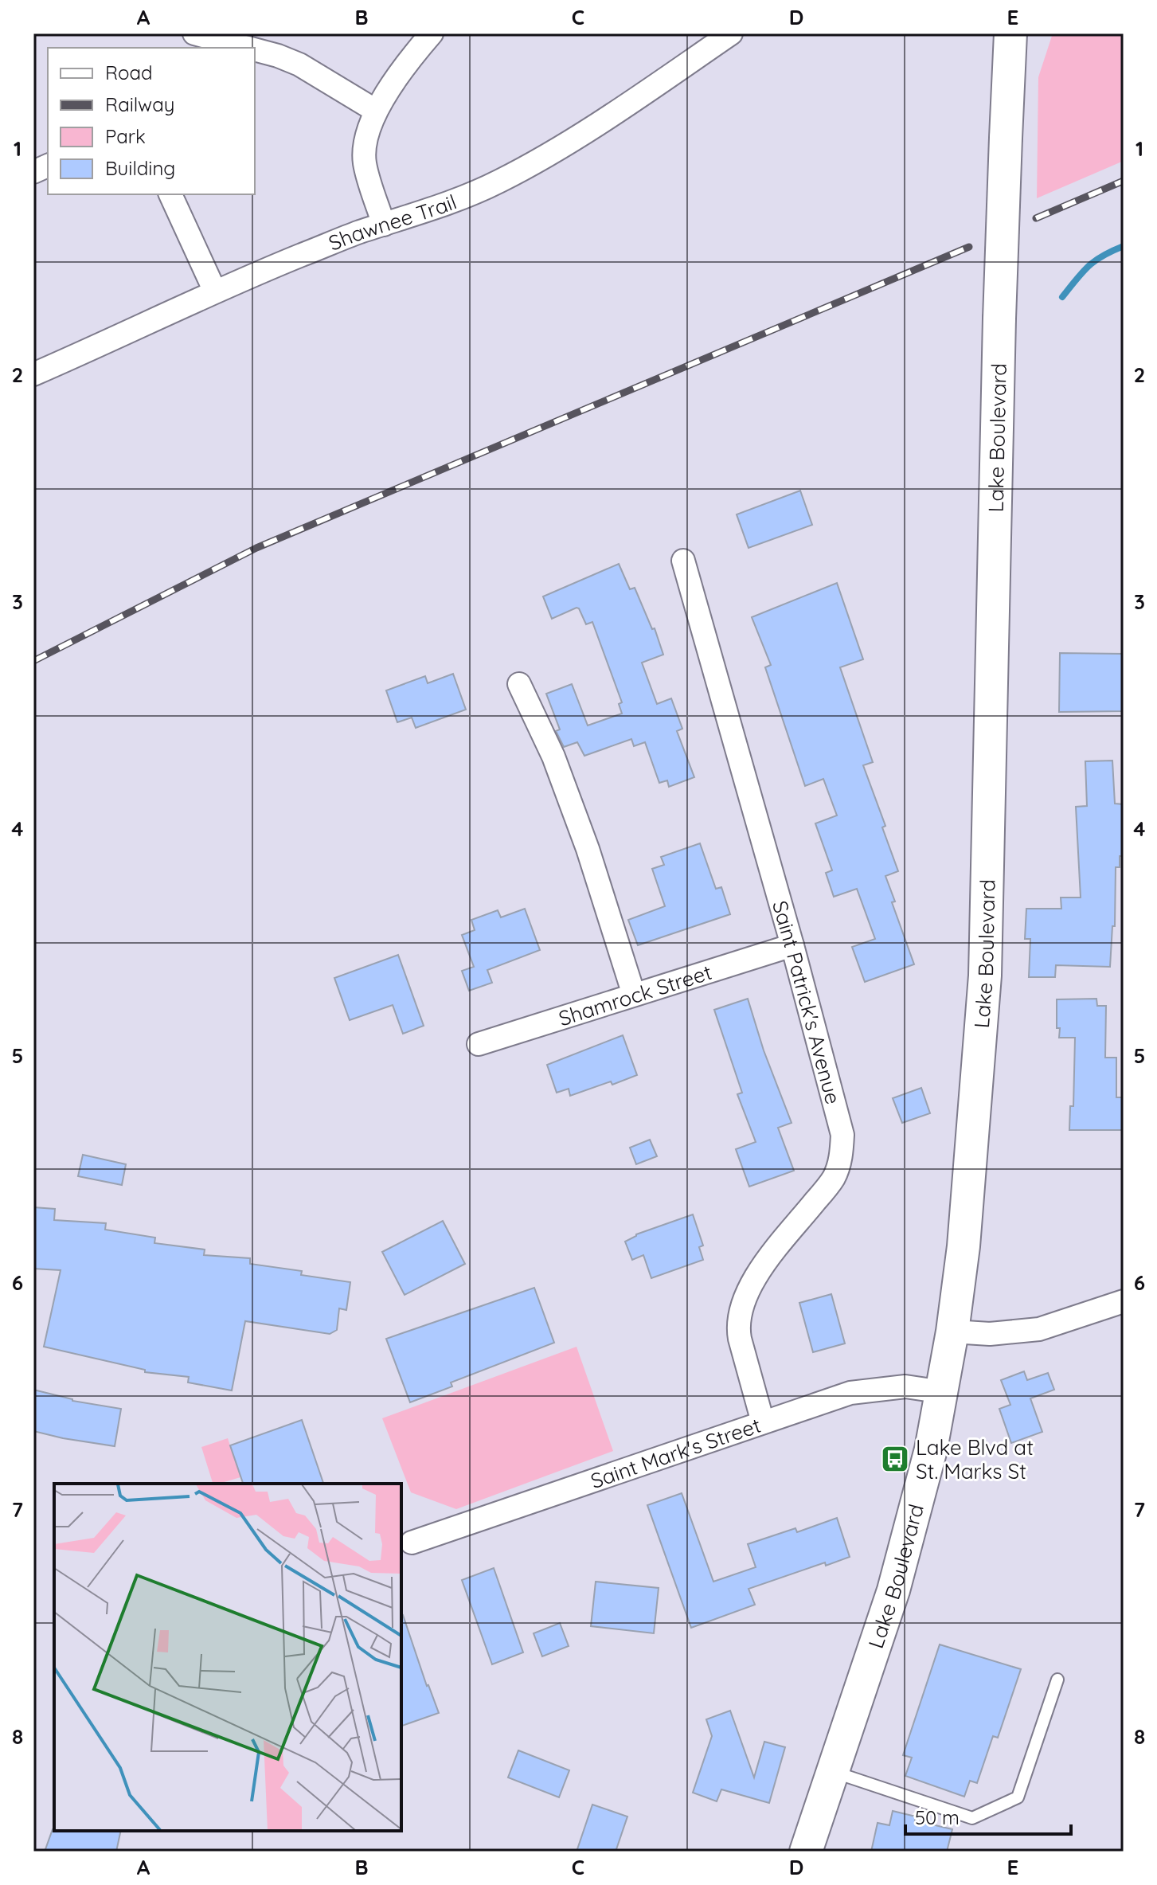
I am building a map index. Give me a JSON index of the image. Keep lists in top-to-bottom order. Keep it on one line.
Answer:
{"streets":{"main road":["Lake Boulevard"],"street":["Shawnee Trail","Shamrock Street","Saint Patrick's Avenue","Saint Mark's Street"]},"crossings":[["Lake Boulevard","Saint Mark's Street"],["Shamrock Street","Saint Patrick's Avenue"],["Saint Patrick's Avenue","Saint Mark's Street"]],"places":{"bus stop":["Lake Blvd at St. Marks St"]},"legend":["Road","Railway","Park","Building"],"scale_bar":"50 m","grid":{"columns":["A","B","C","D","E"],"rows":["1","2","3","4","5","6","7","8"]}}
